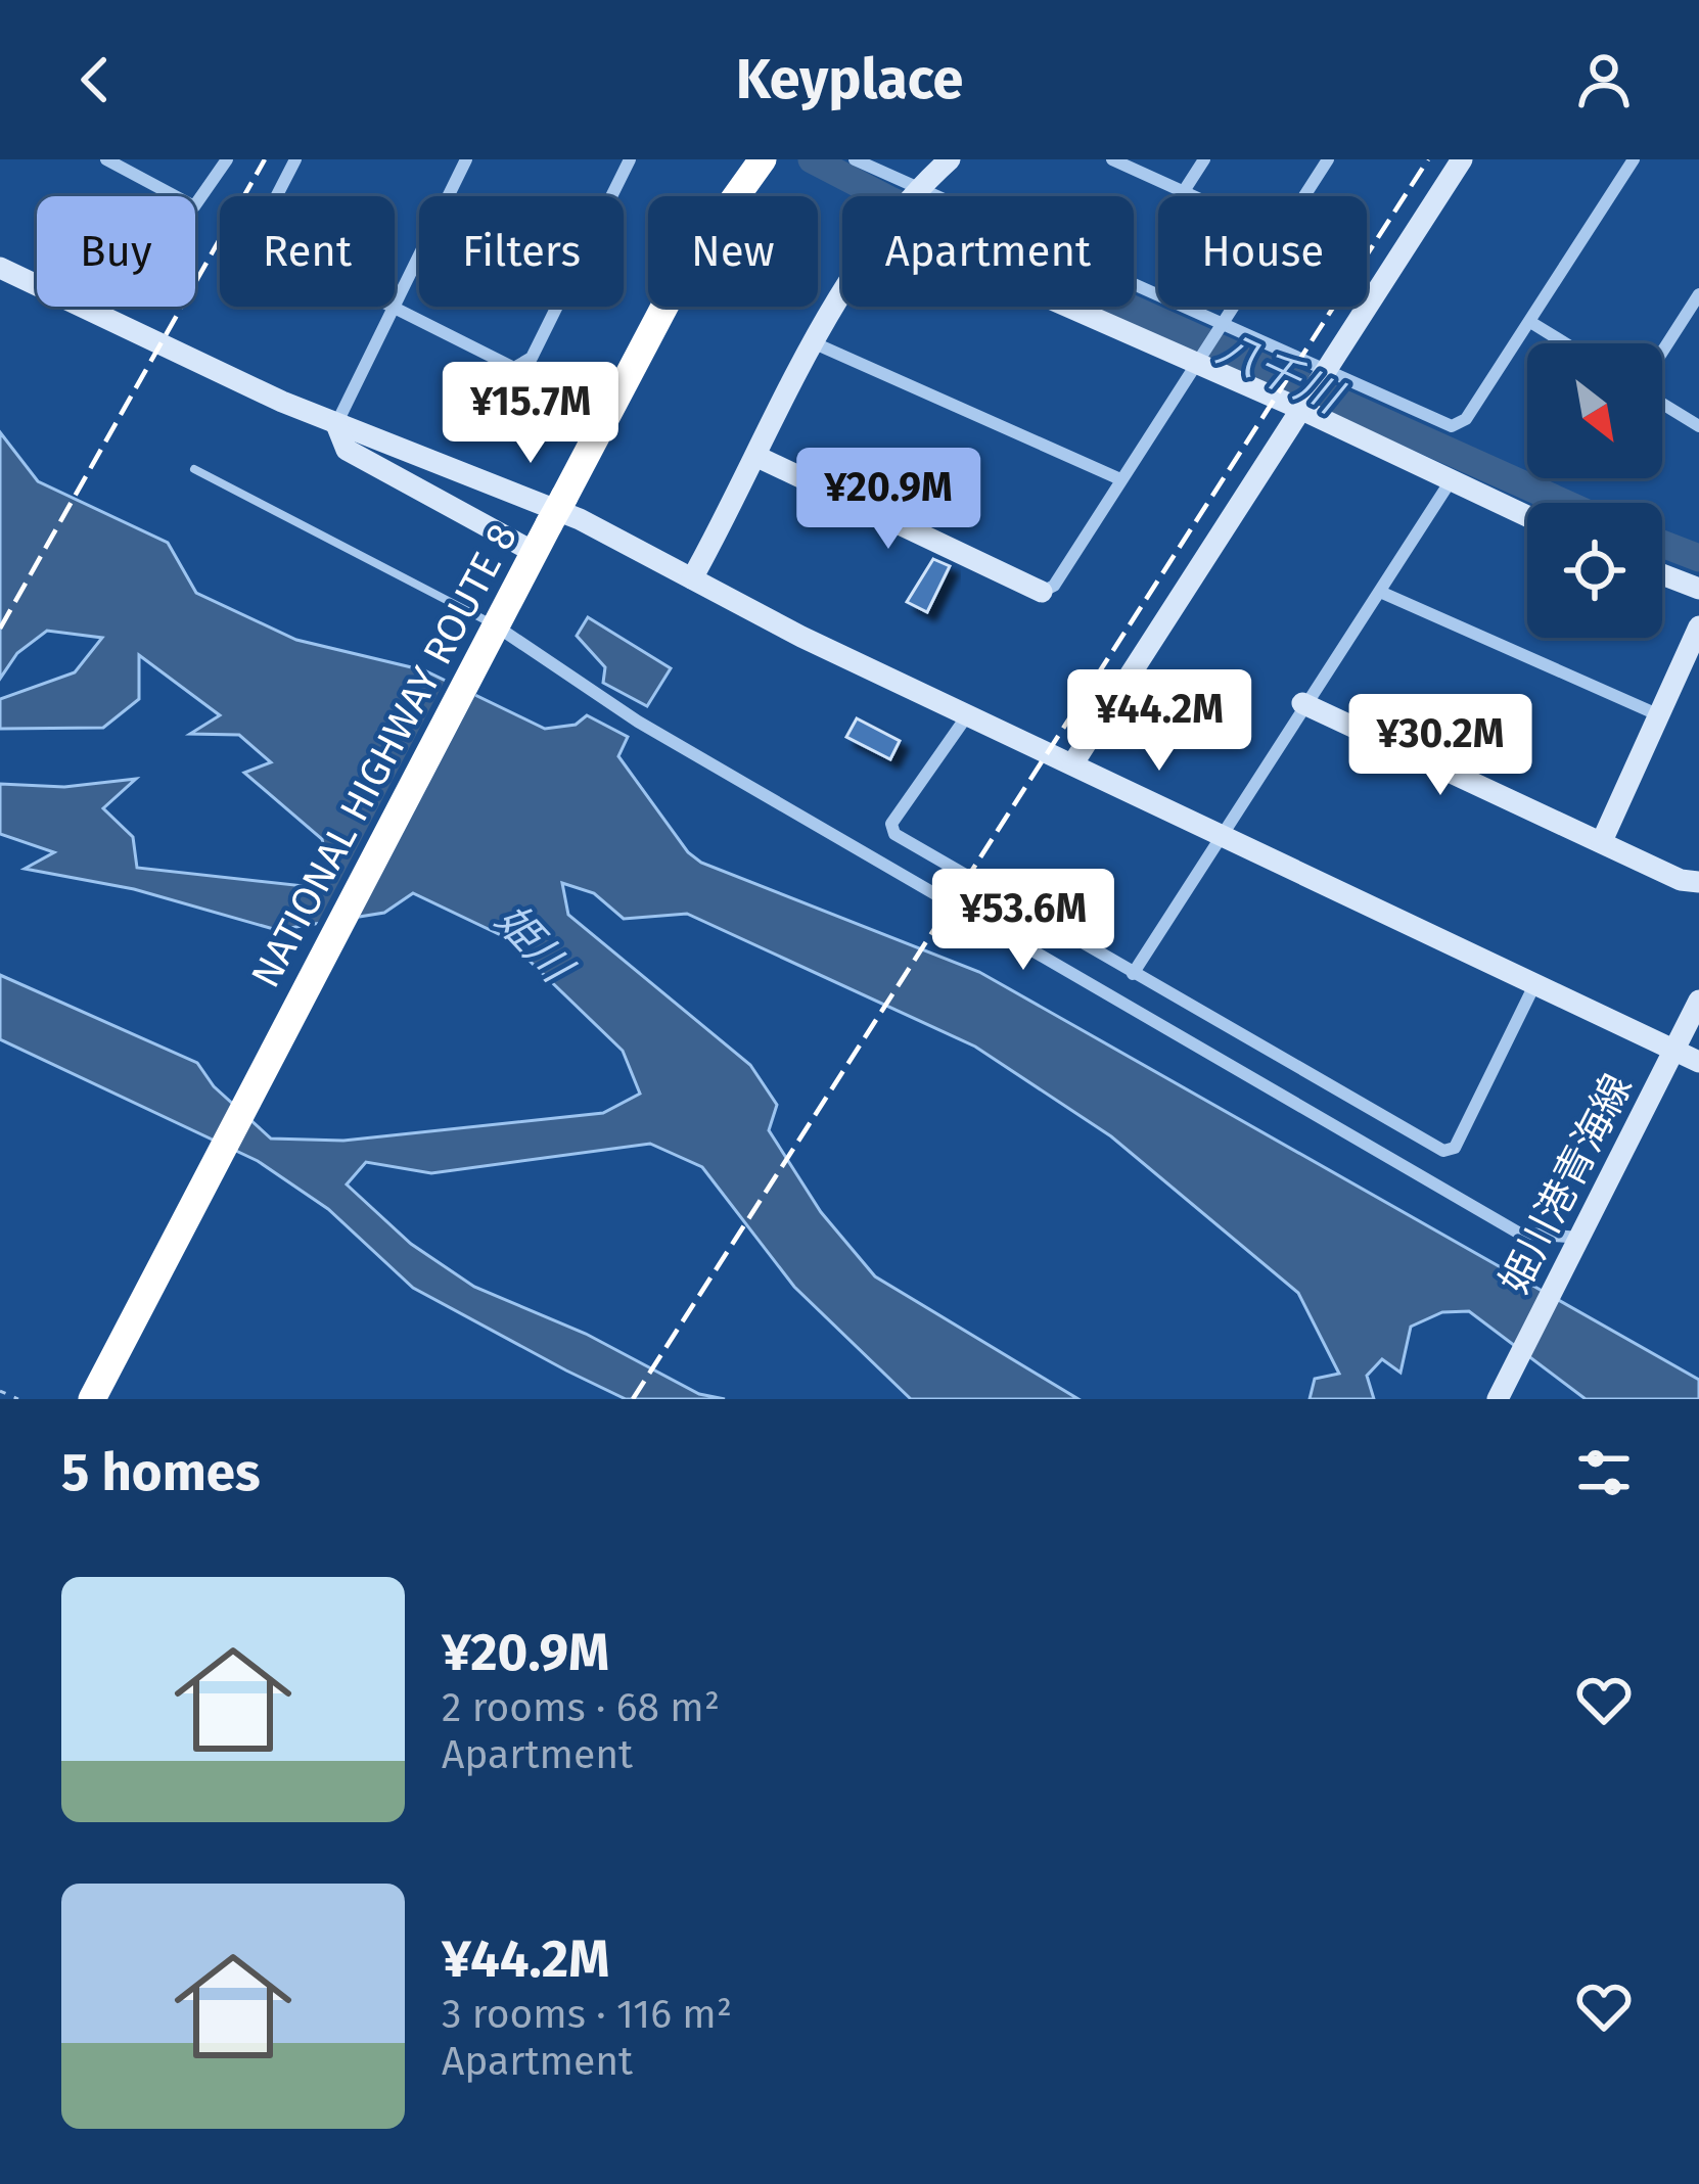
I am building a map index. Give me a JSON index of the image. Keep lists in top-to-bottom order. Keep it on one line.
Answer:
{"streets":{"highway":["NATIONAL HIGHWAY ROUTE 8"],"street":["姫川港青海線"]},"water":["八千川","姫川"],"north":"bottom right","page":{"header":"Keyplace","chip":["Buy","Rent","Filters","New","Apartment","House"],"price":["¥15.7M","¥20.9M","¥44.2M","¥30.2M","¥53.6M"],"heading":"5 homes","list":[{"name":"¥20.9M","note":"2 rooms · 68 m² · Apartment"},{"name":"¥44.2M","note":"3 rooms · 116 m² · Apartment"}]}}
